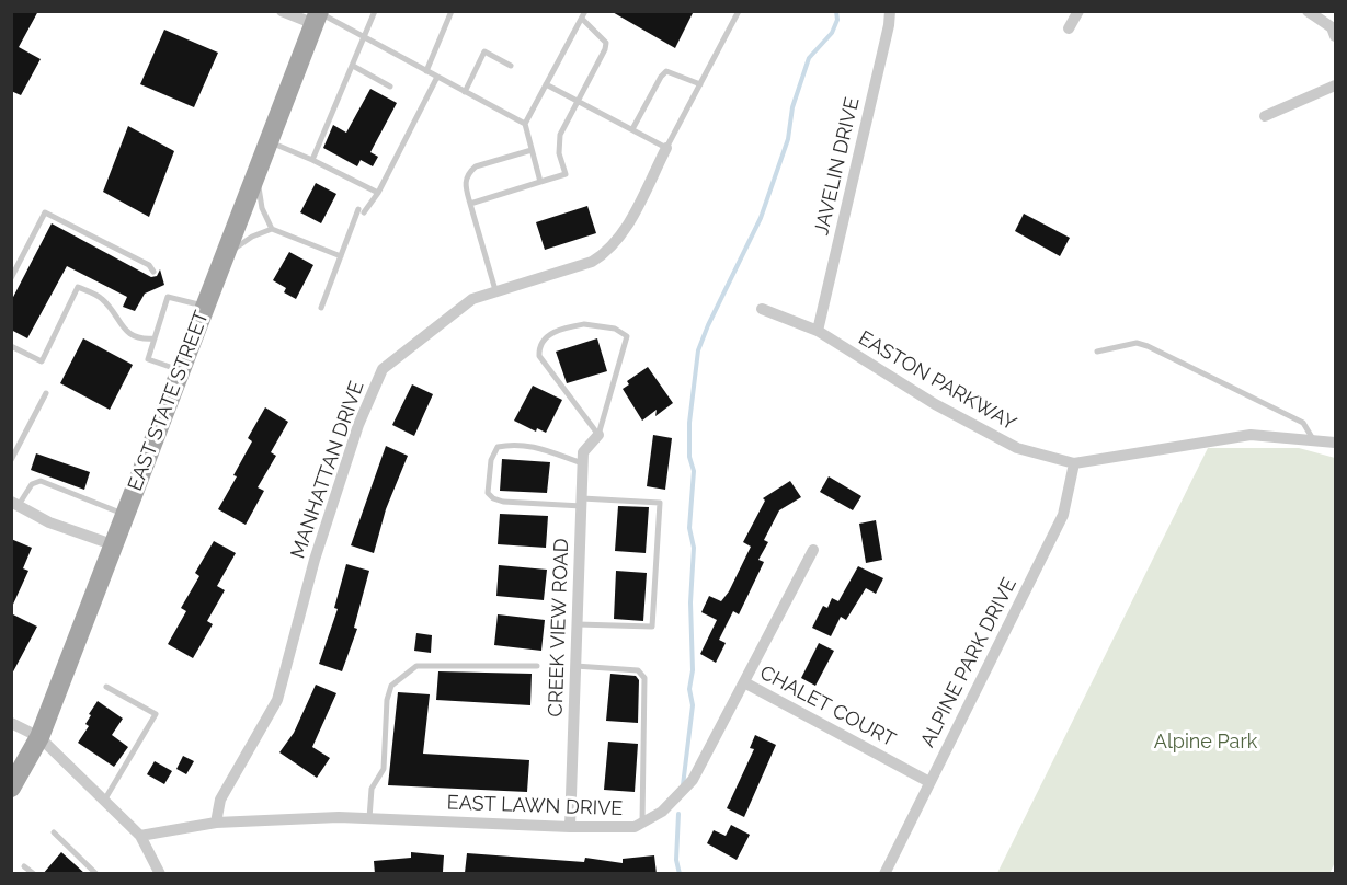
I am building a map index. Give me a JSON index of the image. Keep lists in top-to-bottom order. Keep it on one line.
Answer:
{"streets":{"main road":["EAST STATE STREET"],"street":["JAVELIN DRIVE","EASTON PARKWAY","MANHATTAN DRIVE","CREEK VIEW ROAD","ALPINE PARK DRIVE","CHALET COURT","EAST LAWN DRIVE"]},"crossings":[["JAVELIN DRIVE","EASTON PARKWAY"],["EASTON PARKWAY","ALPINE PARK DRIVE"],["MANHATTAN DRIVE","EAST LAWN DRIVE"],["CREEK VIEW ROAD","EAST LAWN DRIVE"],["ALPINE PARK DRIVE","CHALET COURT"],["CHALET COURT","EAST LAWN DRIVE"]],"parks":["Alpine Park"]}
